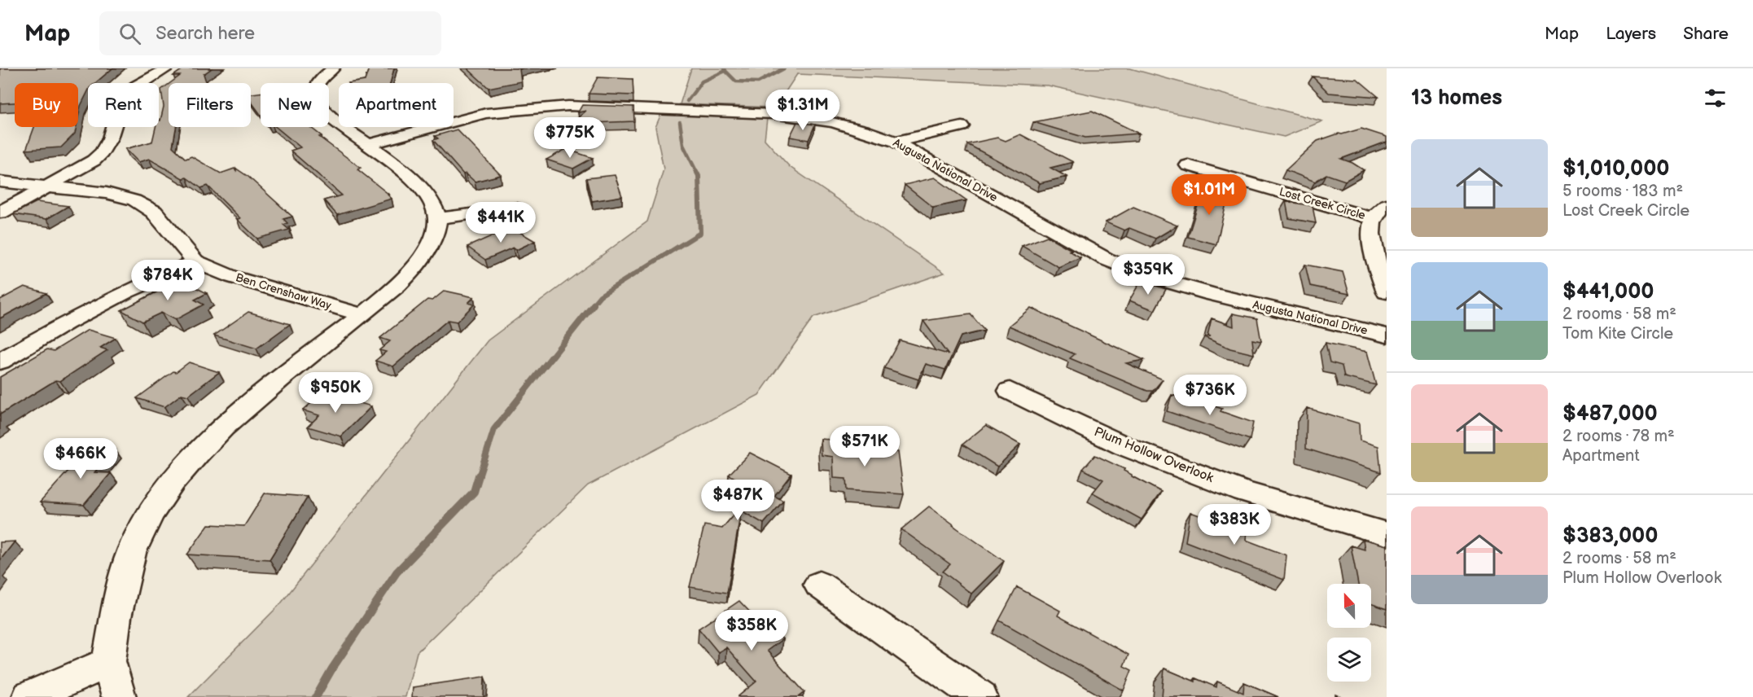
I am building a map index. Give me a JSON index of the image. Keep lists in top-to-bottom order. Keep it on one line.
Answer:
{"streets":{"street":["Augusta National Drive","Lost Creek Circle","Ben Crenshaw Way","Plum Hollow Overlook"]},"north":"top","page":{"header":"Map","search":"Search here","nav":["Map","Layers","Share"],"heading":"13 homes","chip":["Buy","Rent","Filters","New","Apartment"],"price":["$1.31M","$775K","$1.01M","$441K","$359K","$784K","$950K","$736K","$571K","$466K","$487K","$383K","$358K"],"list":[{"name":"$1,010,000","note":"5 rooms · 183 m² · Lost Creek Circle"},{"name":"$441,000","note":"2 rooms · 58 m² · Tom Kite Circle"},{"name":"$487,000","note":"2 rooms · 78 m² · Apartment"},{"name":"$383,000","note":"2 rooms · 58 m² · Plum Hollow Overlook"}]}}
